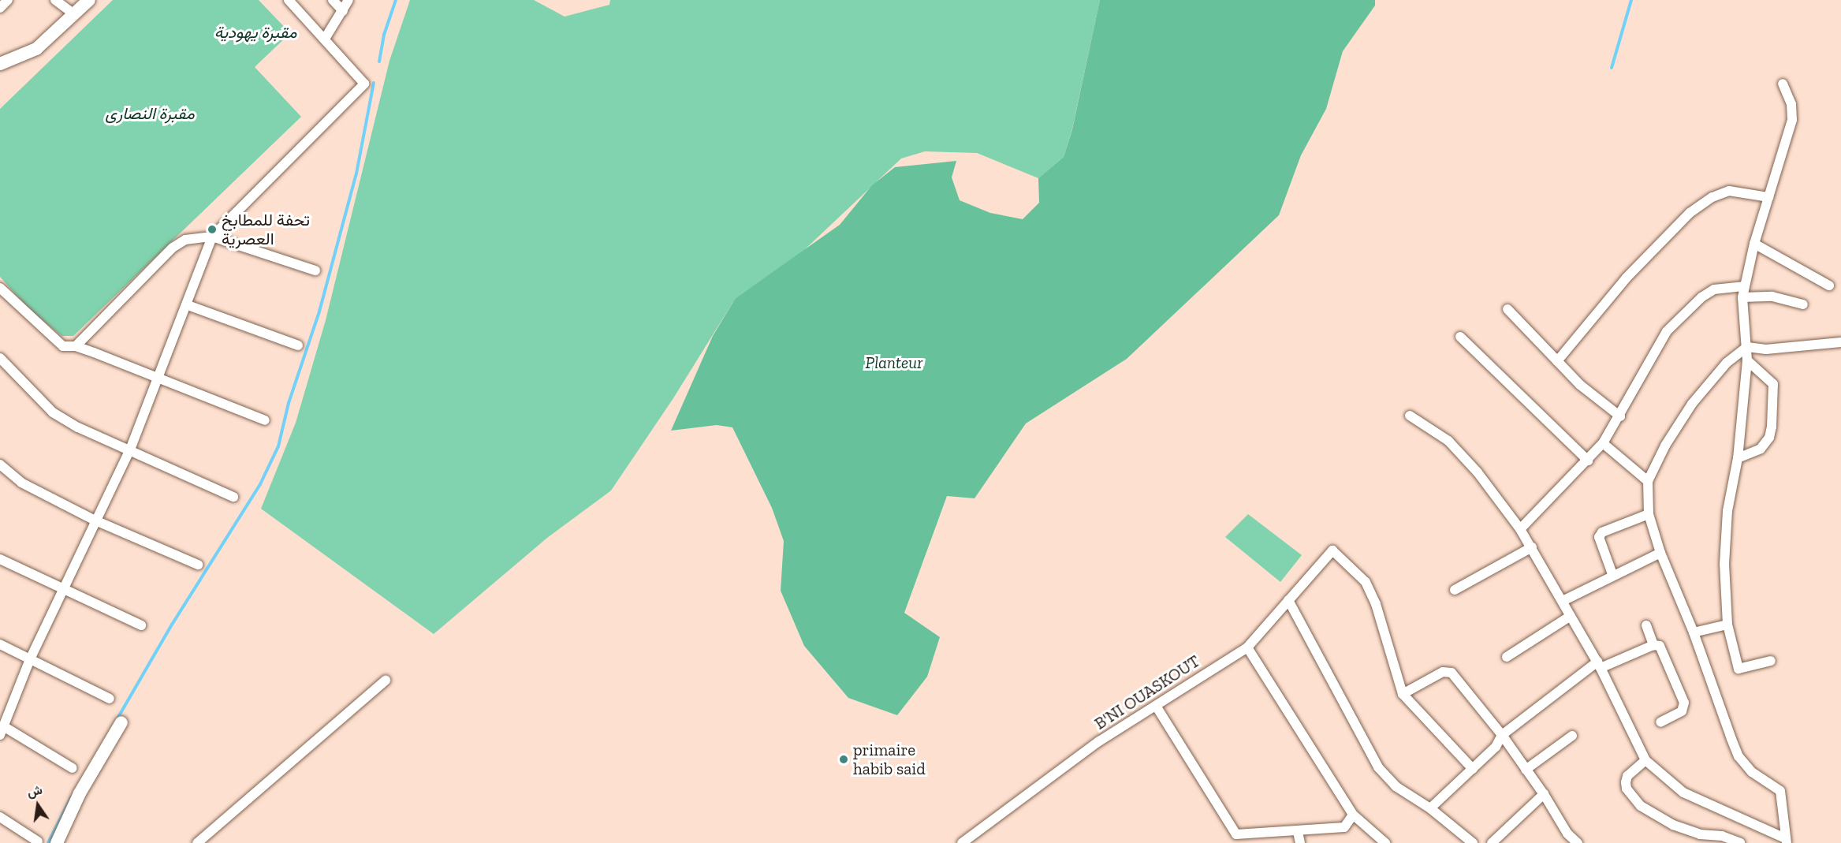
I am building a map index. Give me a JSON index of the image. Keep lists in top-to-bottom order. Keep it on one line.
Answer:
{"streets":{"street":["B'NI OUASKOUT"]},"parks":["مقبرة يهودية","مقبرة النصارى","Planteur"],"places":["تحفة للمطابخ العصرية","primaire habib said"],"north":"top"}
